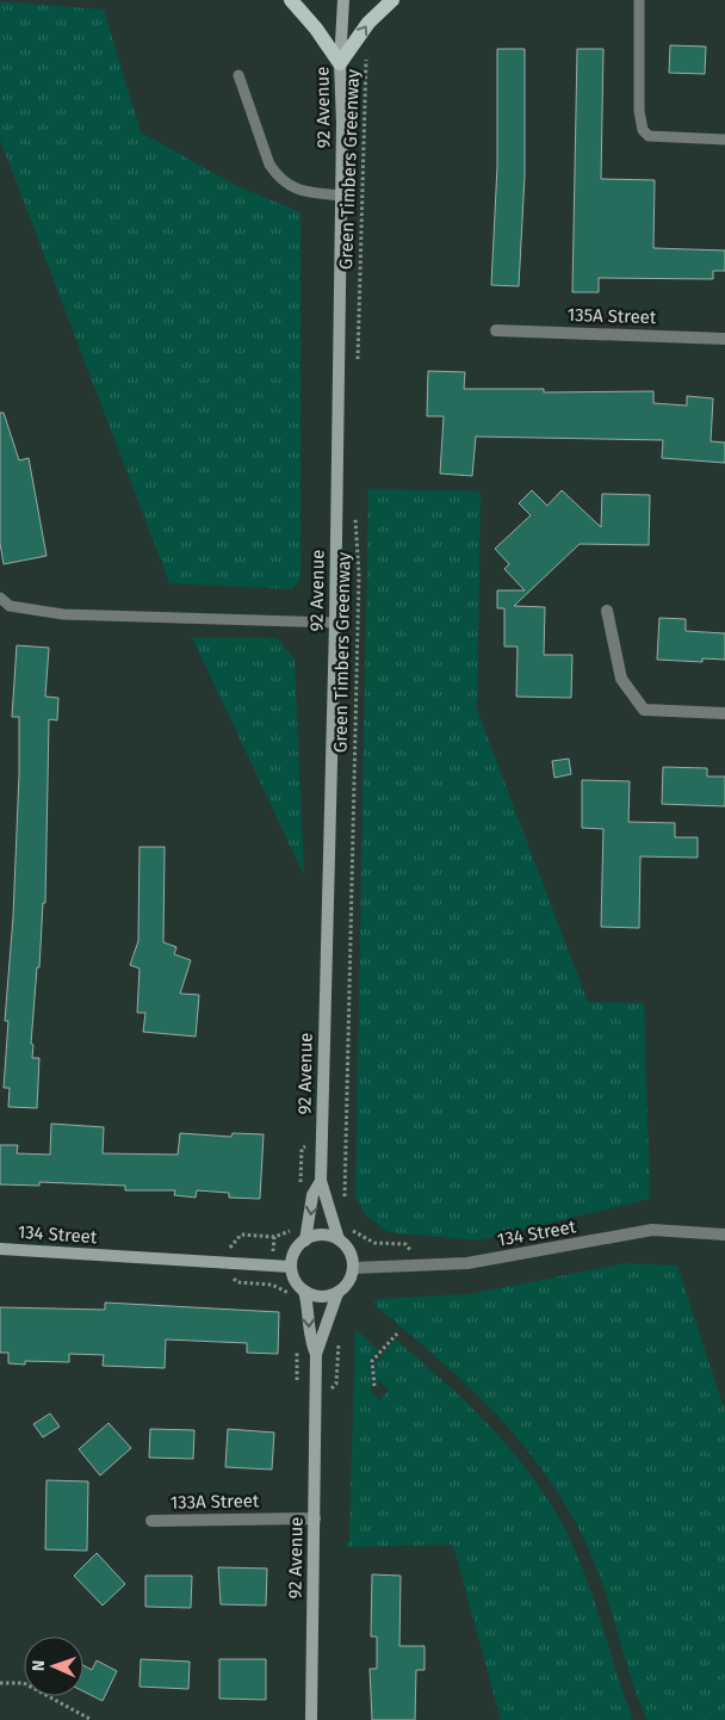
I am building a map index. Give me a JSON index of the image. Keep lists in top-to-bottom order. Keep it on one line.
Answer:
{"streets":{"main road":["92 Avenue","134 Street"],"street":["135A Street","133A Street"],"path":["Green Timbers Greenway"]},"crossings":[["92 Avenue","134 Street"],["92 Avenue","133A Street"]],"north":"left"}
